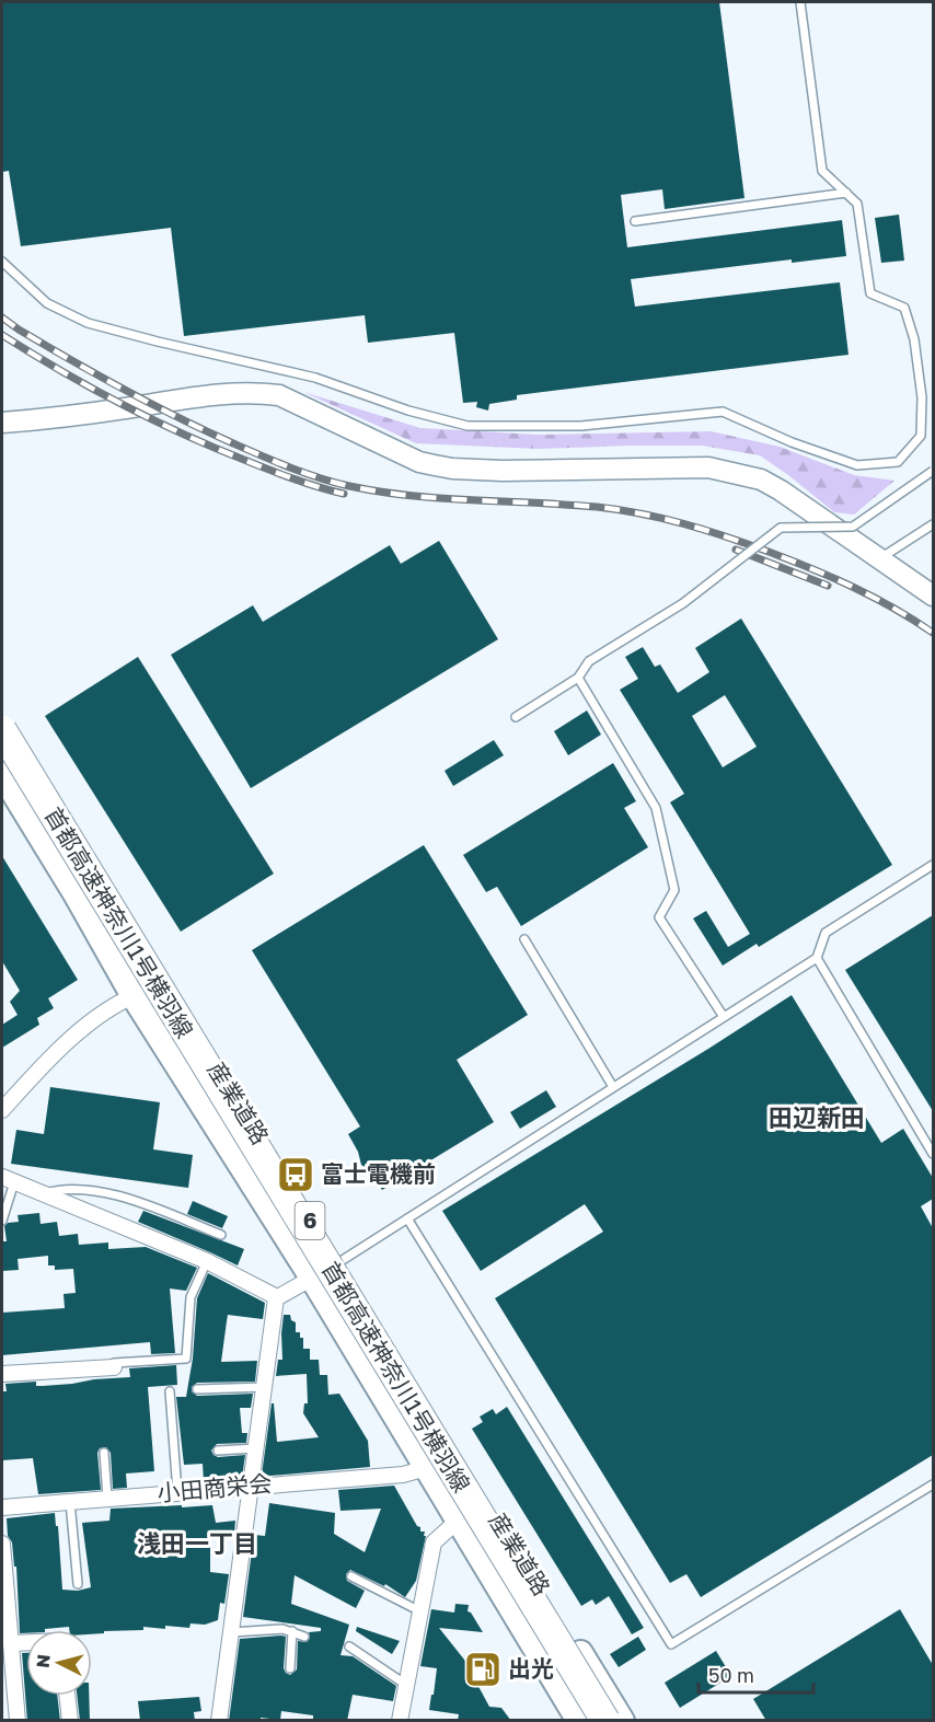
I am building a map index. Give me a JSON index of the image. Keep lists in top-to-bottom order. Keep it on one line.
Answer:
{"streets":{"highway":["首都高速神奈川1号横羽線"],"main road":["産業道路","6"],"street":["小田商栄会"]},"crossings":[["首都高速神奈川1号横羽線","産業道路"],["産業道路","小田商栄会"]],"districts":["田辺新田","浅田一丁目"],"places":{"bus stop":["富士電機前"],"fuel station":["出光"]},"scale_bar":"50 m","north":"left"}
